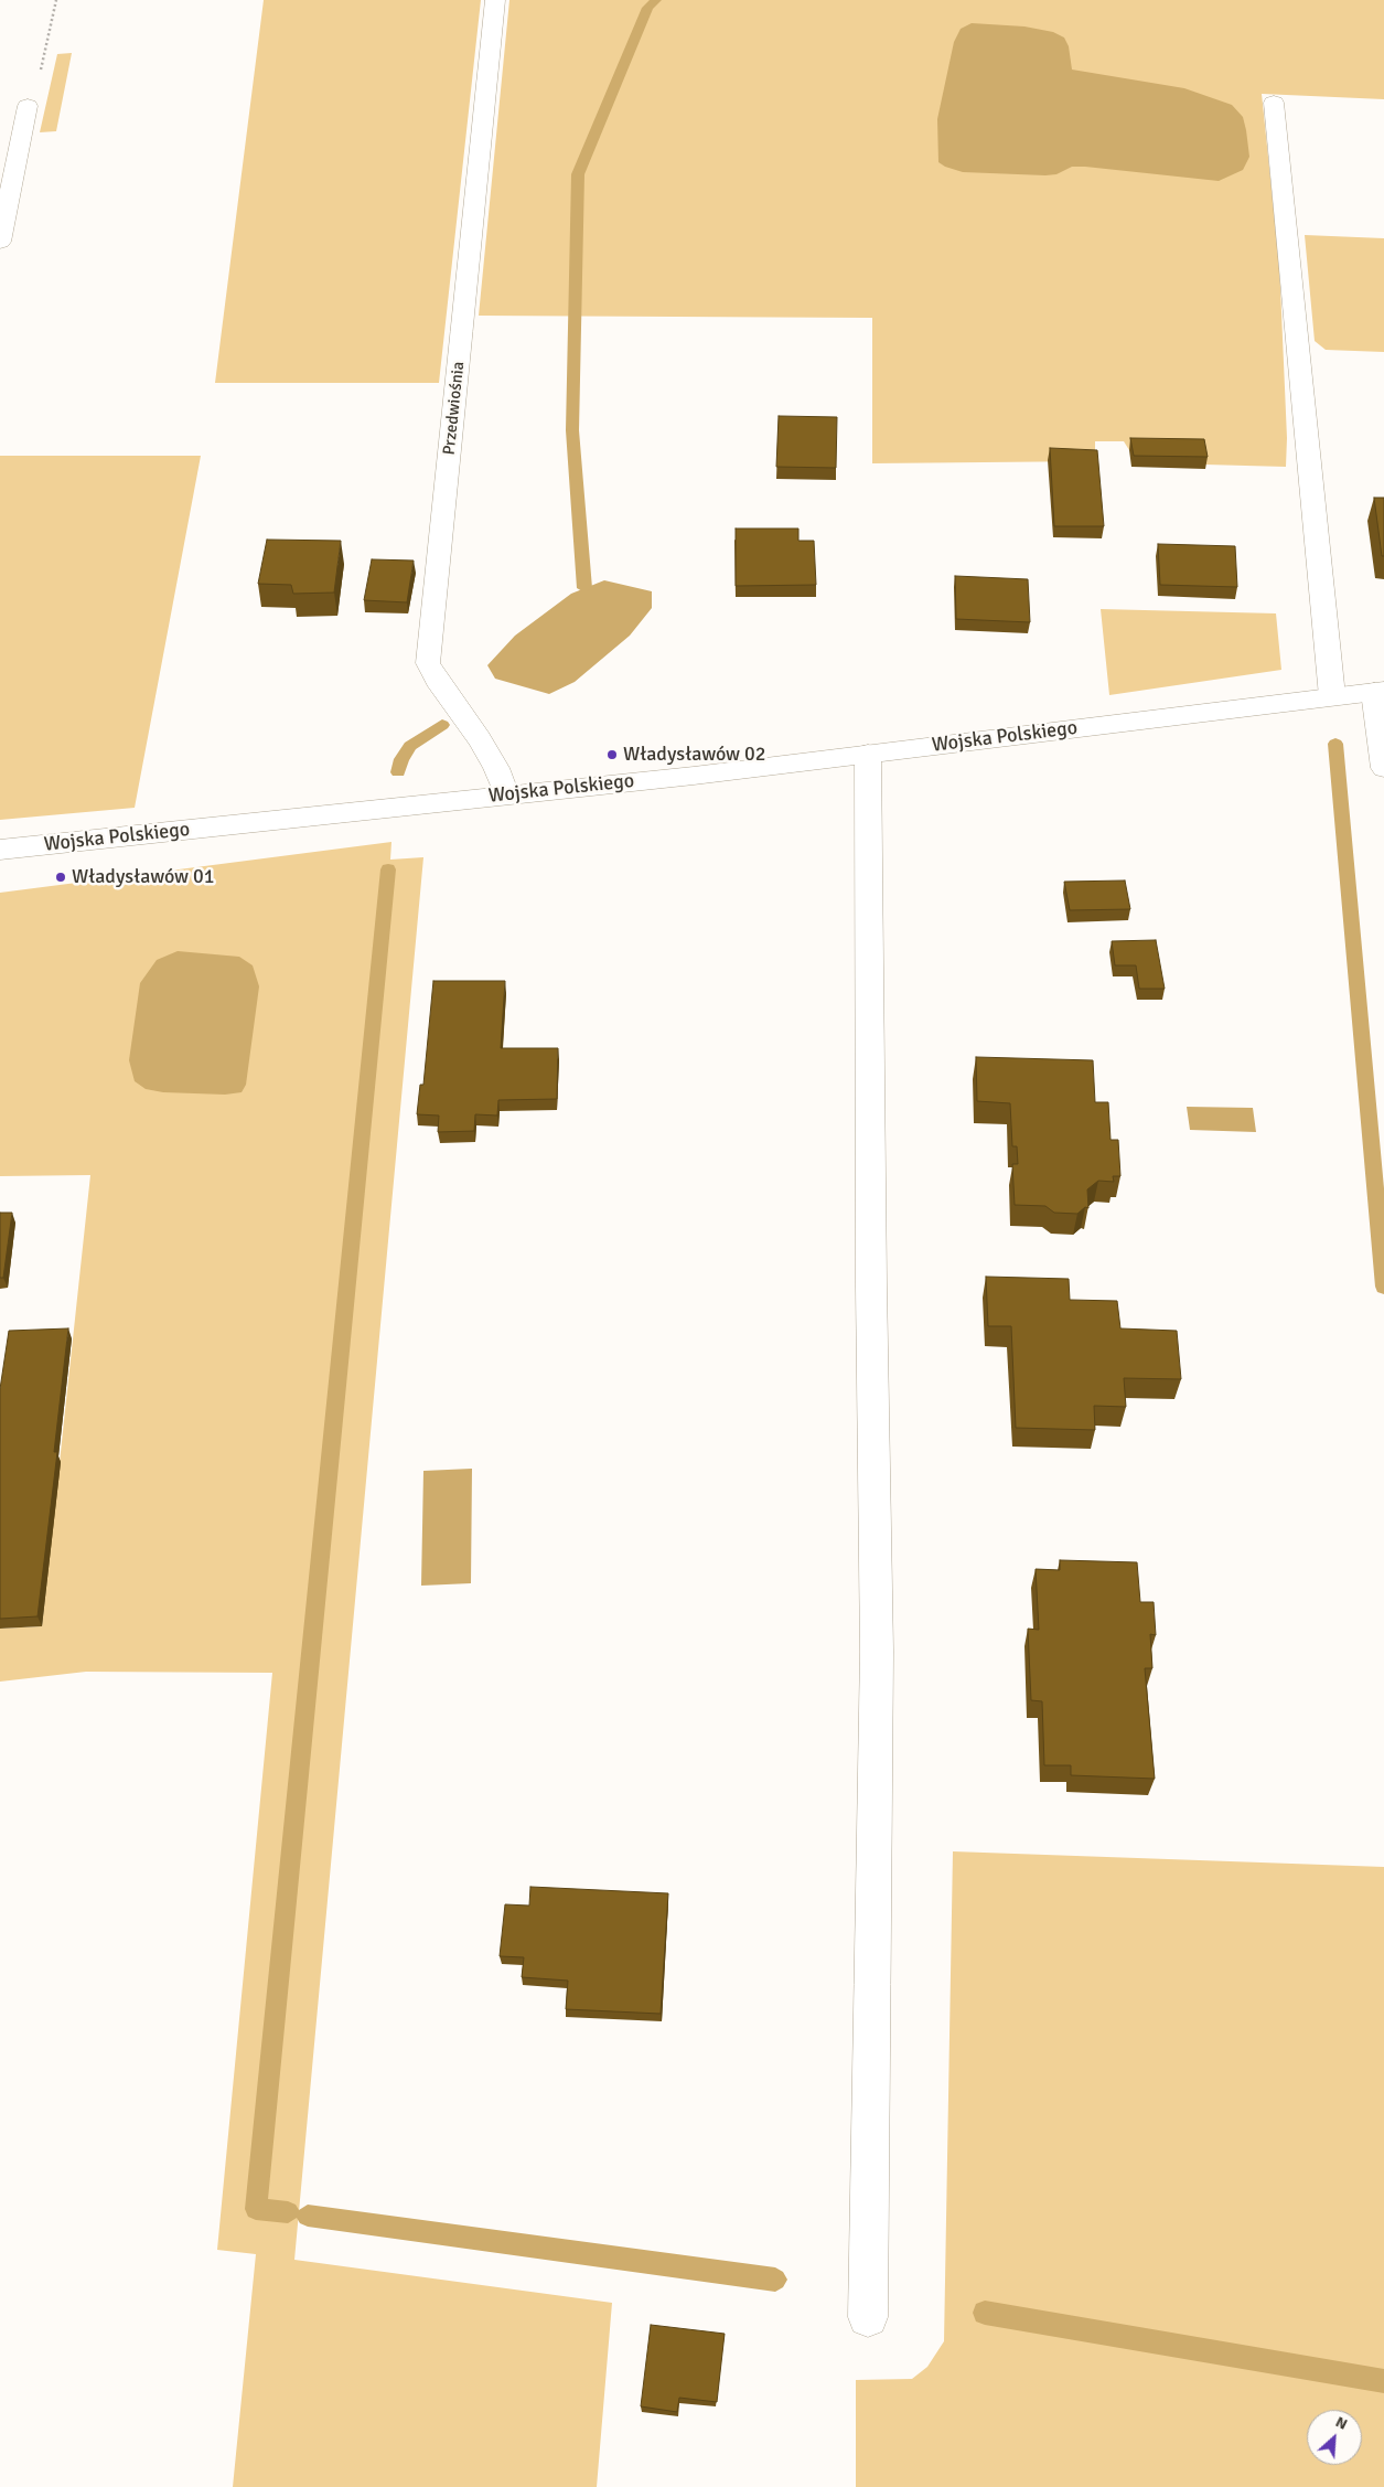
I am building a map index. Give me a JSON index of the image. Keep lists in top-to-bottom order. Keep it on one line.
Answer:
{"streets":{"street":["Przedwiośnia","Wojska Polskiego"]},"crossings":[["Przedwiośnia","Wojska Polskiego"]],"places":["Władysławów 02","Władysławów 01"],"north":"top right"}
